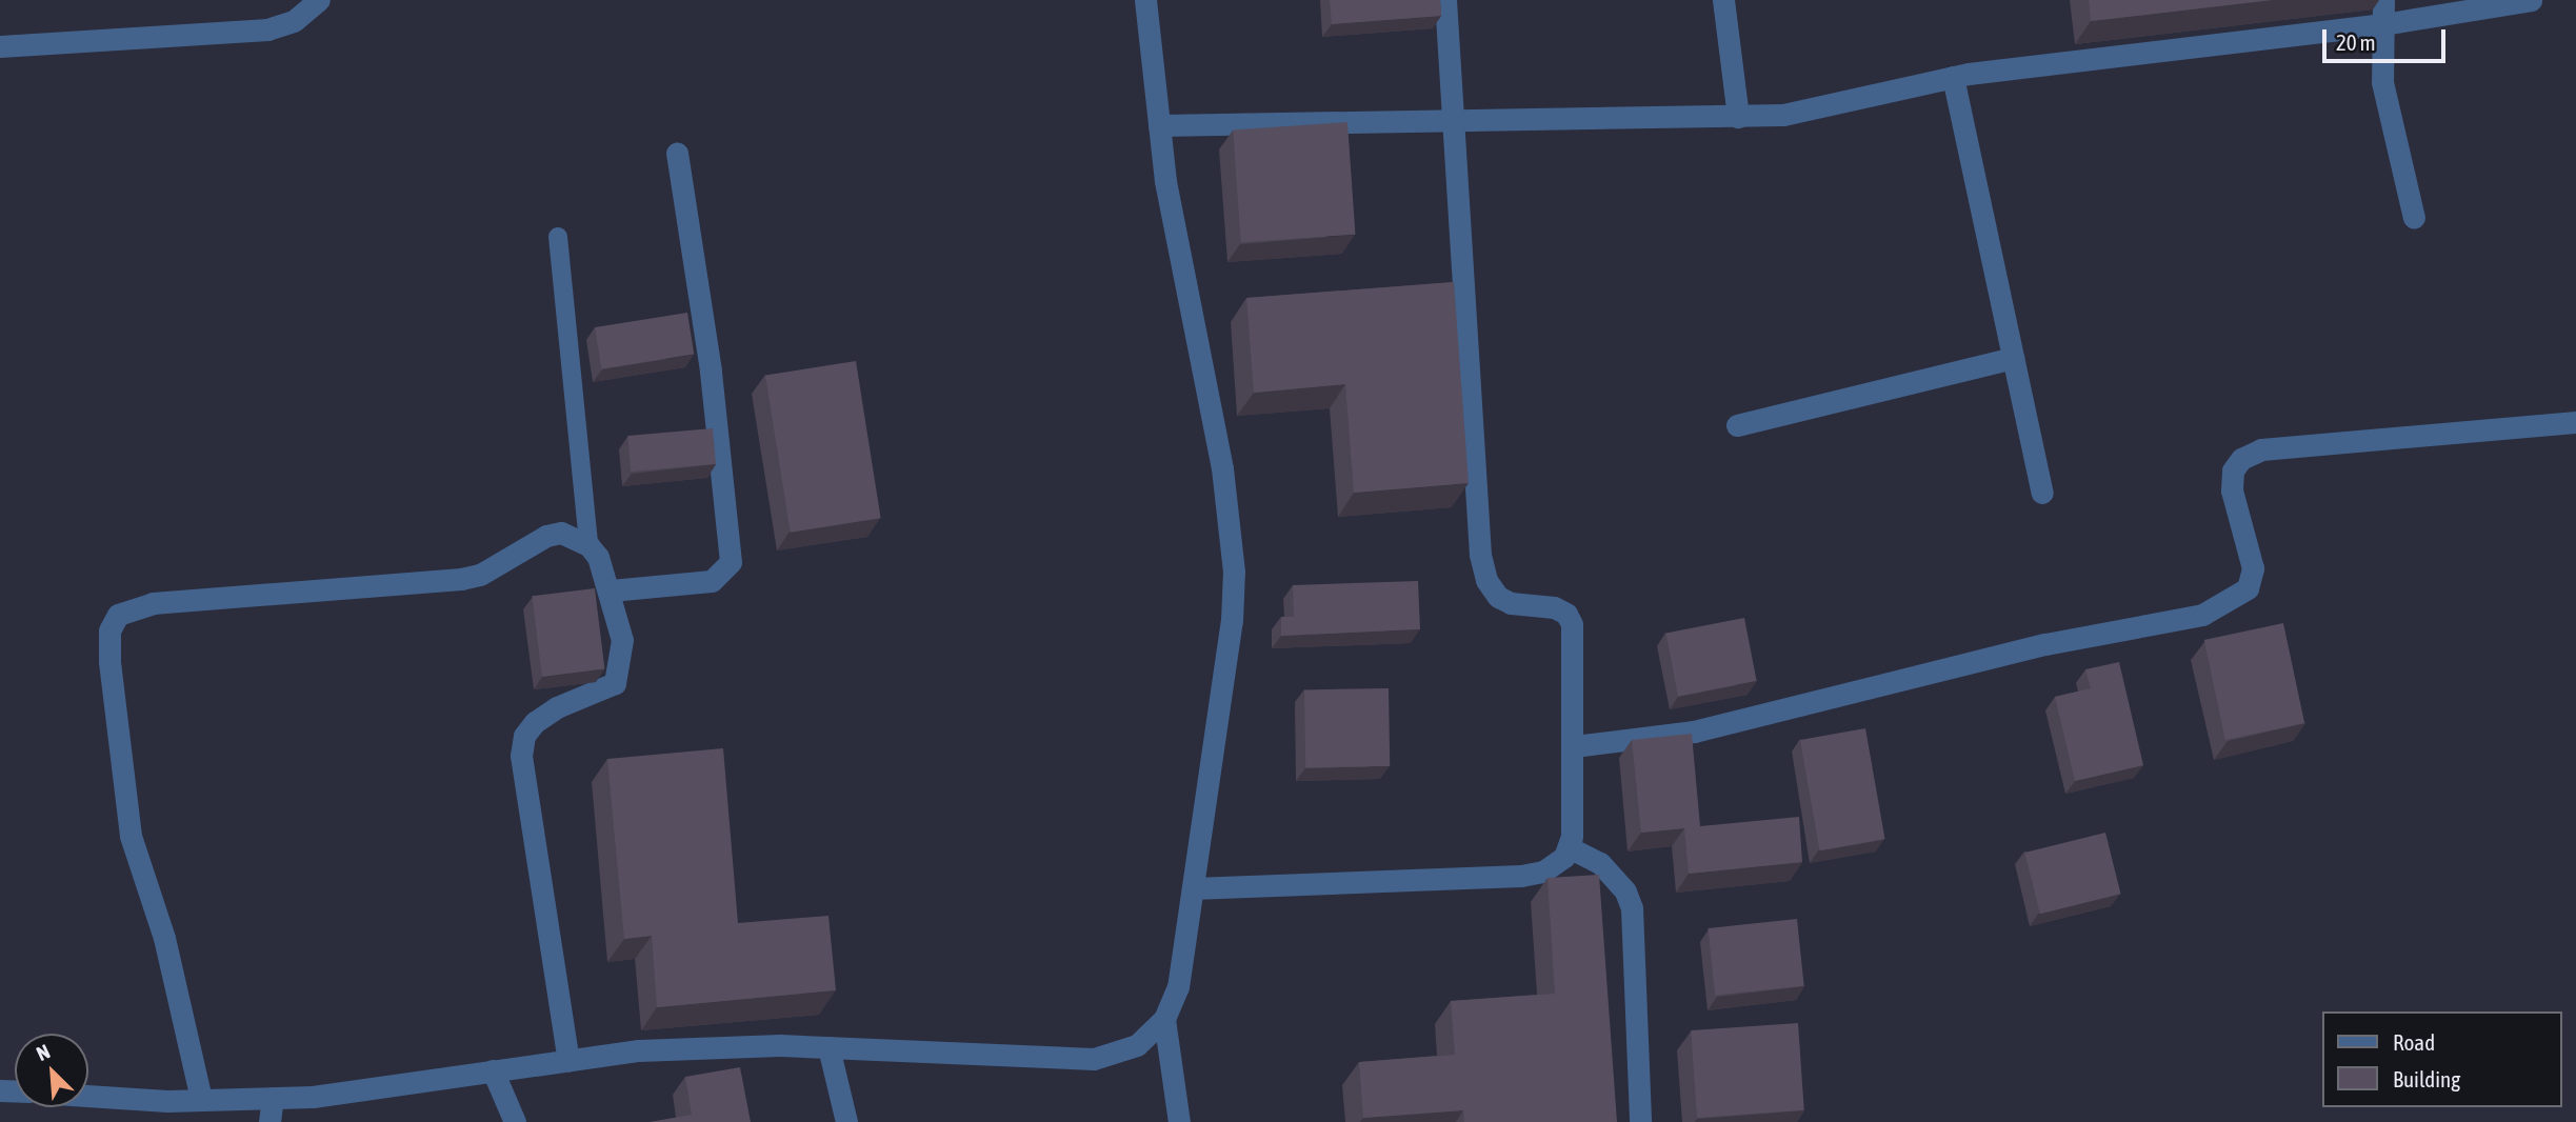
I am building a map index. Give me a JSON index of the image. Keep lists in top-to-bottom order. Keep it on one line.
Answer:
{"legend":["Road","Building"],"scale_bar":"20 m","north":"top left"}
